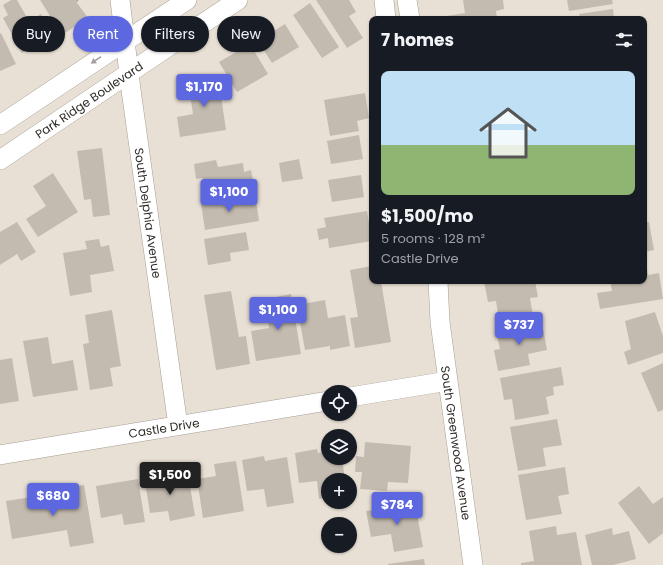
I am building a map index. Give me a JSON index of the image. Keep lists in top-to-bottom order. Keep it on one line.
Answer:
{"streets":{"street":["Park Ridge Boulevard","South Delphia Avenue","Castle Drive","South Greenwood Avenue"]},"crossings":[["Park Ridge Boulevard","South Delphia Avenue"],["South Delphia Avenue","Castle Drive"]],"page":{"chip":["Buy","Rent","Filters","New"],"heading":"7 homes","list":[{"name":"$1,500/mo","note":"5 rooms · 128 m² · Castle Drive"}],"price":["$1,170","$1,100","$1,100","$737","$1,500","$680","$784"],"map_buttons":["+","−"]}}
